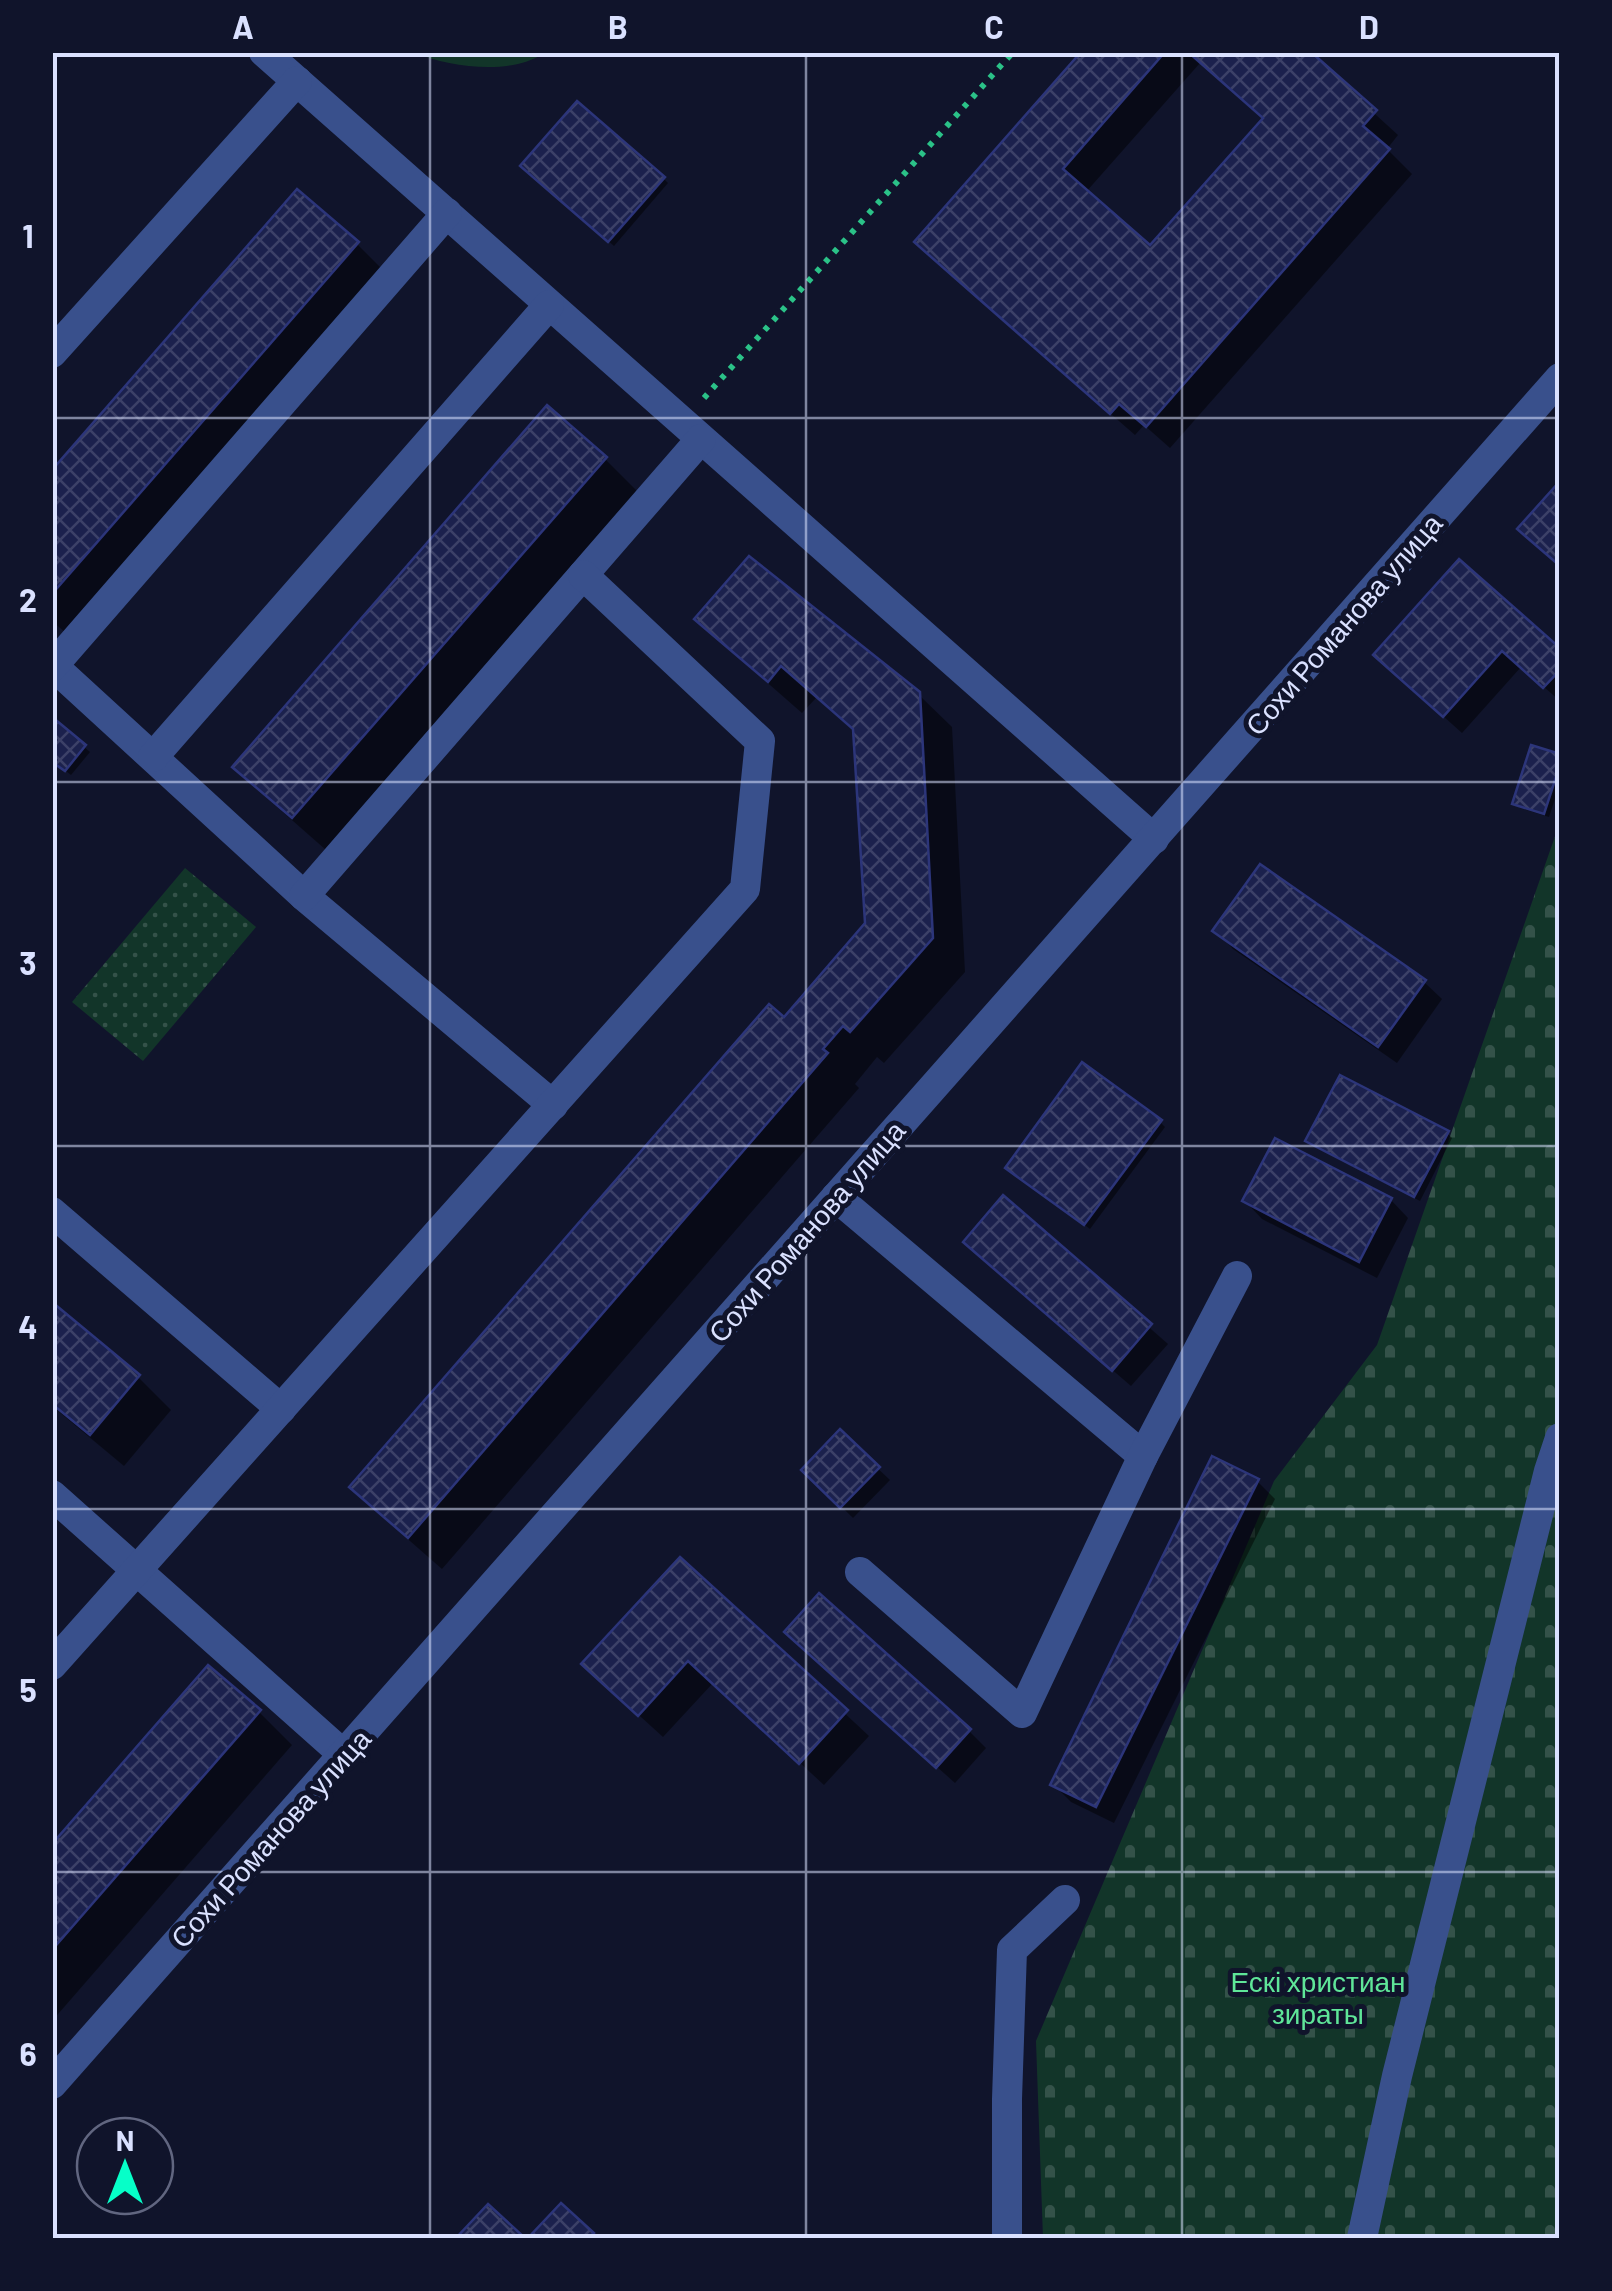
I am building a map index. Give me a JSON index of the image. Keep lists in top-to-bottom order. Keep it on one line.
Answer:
{"streets":{"street":["Сохи Романова улица"]},"parks":["Ескі христиан зираты"],"north":"top","grid":{"columns":["A","B","C","D"],"rows":["1","2","3","4","5","6"]}}
